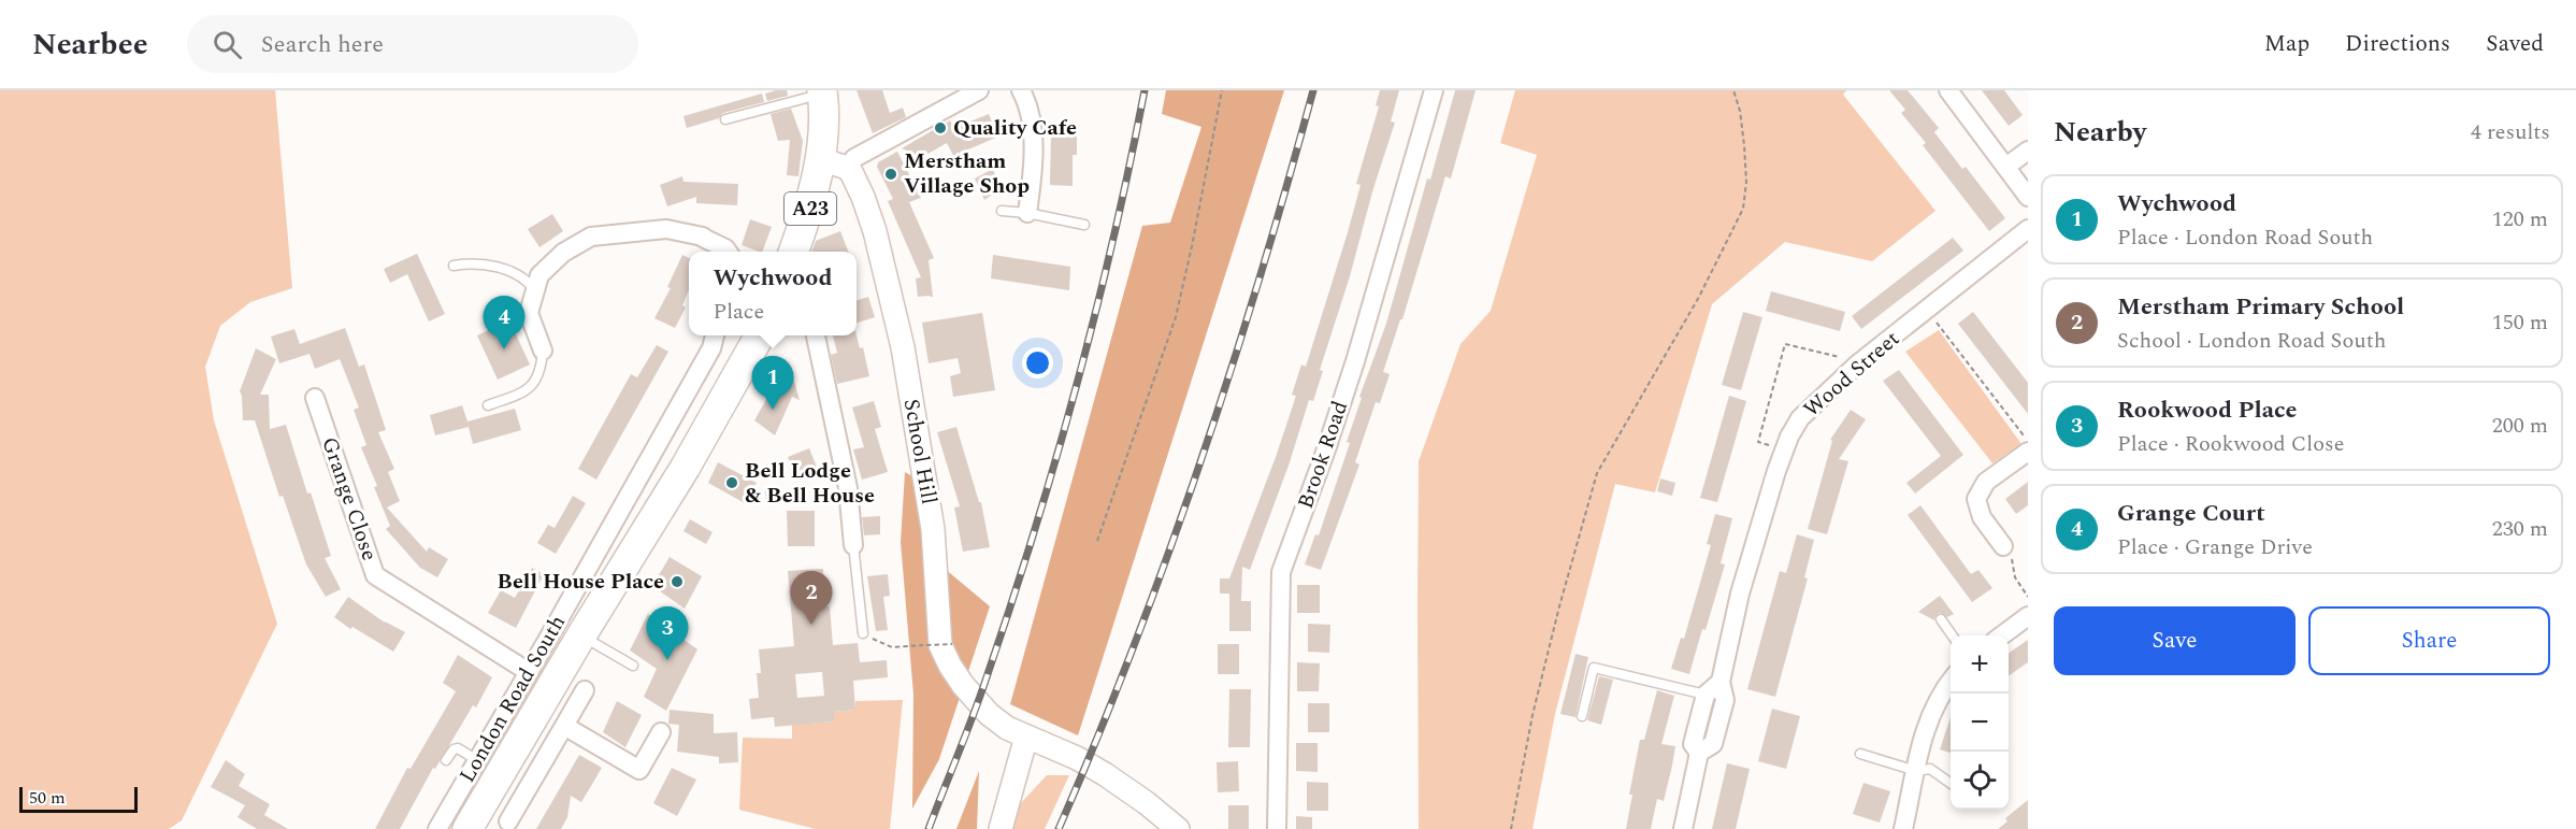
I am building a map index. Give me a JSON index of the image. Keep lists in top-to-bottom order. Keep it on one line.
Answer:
{"streets":{"main road":["A23","London Road South"],"street":["Wood Street","School Hill","Brook Road","Grange Close"]},"crossings":[["A23","School Hill"],["Grange Close","London Road South"]],"places":["Quality Cafe","Merstham Village Shop","Bell Lodge & Bell House","Bell House Place"],"scale_bar":"50 m","page":{"header":"Nearbee","search":"Search here","nav":["Map","Directions","Saved"],"heading":["Nearby","4 results"],"list":[{"mark":"1","name":"Wychwood","note":"Place · London Road South","value":"120 m"},{"mark":"2","name":"Merstham Primary School","note":"School · London Road South","value":"150 m"},{"mark":"3","name":"Rookwood Place","note":"Place · Rookwood Close","value":"200 m"},{"mark":"4","name":"Grange Court","note":"Place · Grange Drive","value":"230 m"}],"popup":["Wychwood","Place"],"pins":["4","1","2","3"],"buttons":["Save","Share"],"map_buttons":["+","−"],"scale":"50 m"}}
